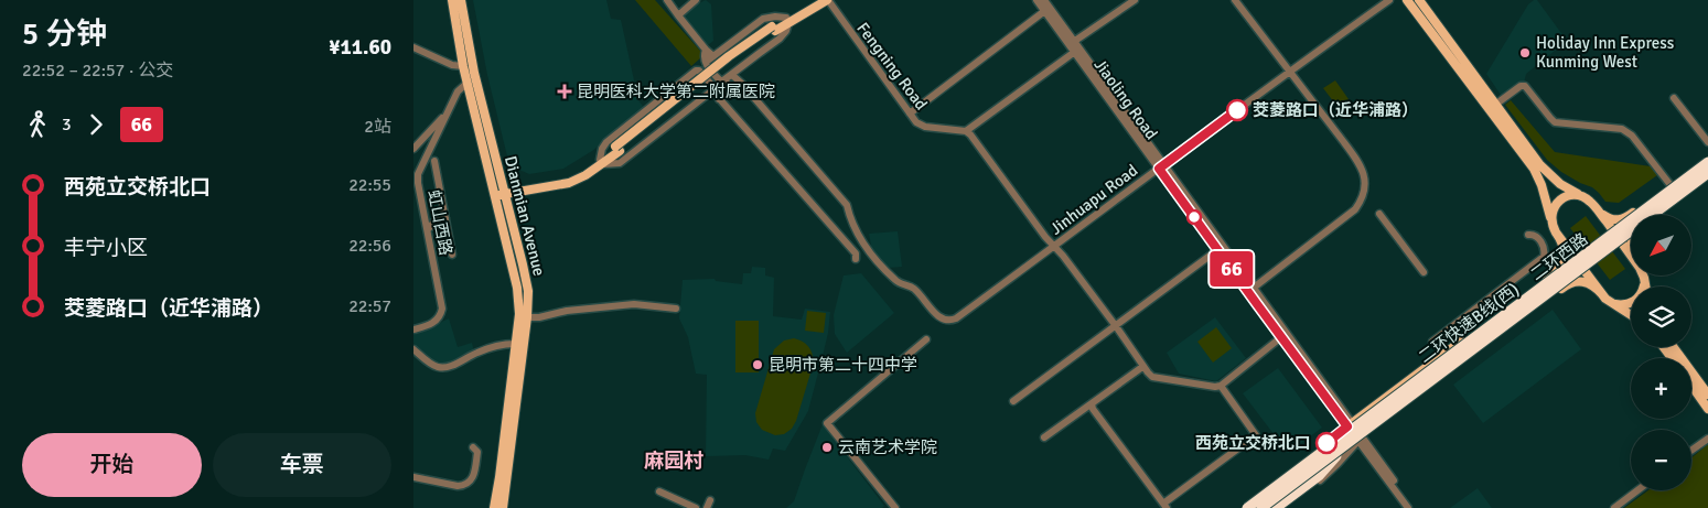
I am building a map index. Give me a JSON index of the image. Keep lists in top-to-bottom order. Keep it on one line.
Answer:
{"streets":{"highway":["二环快速B线(西)"],"main road":["Dianmian Avenue","二环西路"],"street":["Fengning Road","Jiaoling Road","Jinhuapu Road","虹山西路"]},"crossings":[["Jiaoling Road","Jinhuapu Road"],["Jiaoling Road","二环西路"],["Dianmian Avenue","虹山西路"],["二环西路","二环快速B线(西)"]],"districts":["麻园村"],"places":{"other":["Holiday Inn Express Kunming West","茭菱路口（近华浦路）","昆明市第二十四中学","西苑立交桥北口","云南艺术学院"],"health":["昆明医科大学第二附属医院"]},"lines":["bus line 66"],"north":"bottom left","page":{"heading":["5 分钟","22:52 – 22:57 · 公交","¥11.60"],"on_map":"66","legs":["3","66","2站"],"list":[{"name":"西苑立交桥北口","value":"22:55"},{"name":"丰宁小区","value":"22:56"},{"name":"茭菱路口（近华浦路）","value":"22:57"}],"map_buttons":["+","−"],"buttons":["开始","车票"]}}
